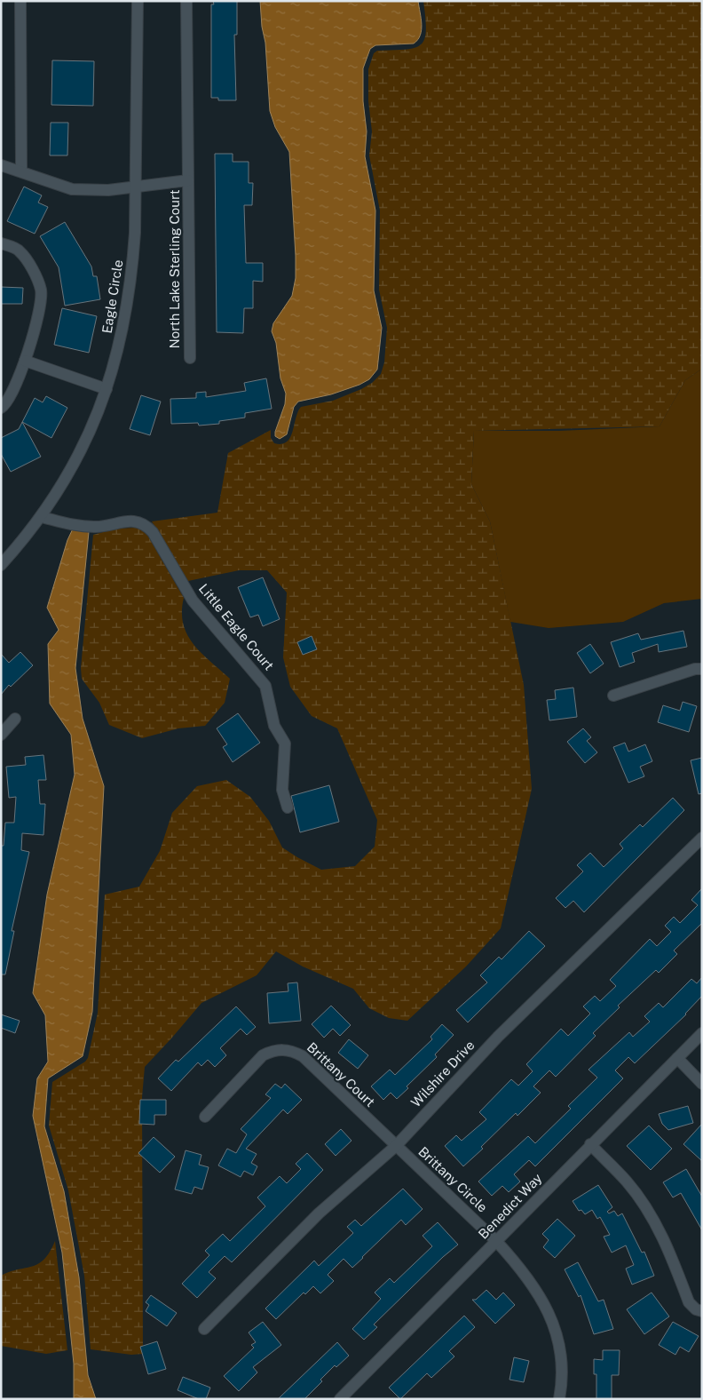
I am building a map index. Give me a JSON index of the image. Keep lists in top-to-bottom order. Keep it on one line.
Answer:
{"streets":{"street":["North Lake Sterling Court","Eagle Circle","Little Eagle Court","Wilshire Drive","Brittany Court","Brittany Circle","Benedict Way"]},"crossings":[["Eagle Circle","Little Eagle Court"],["Wilshire Drive","Brittany Court"],["Wilshire Drive","Brittany Circle"],["Brittany Court","Brittany Circle"],["Brittany Circle","Benedict Way"]]}
